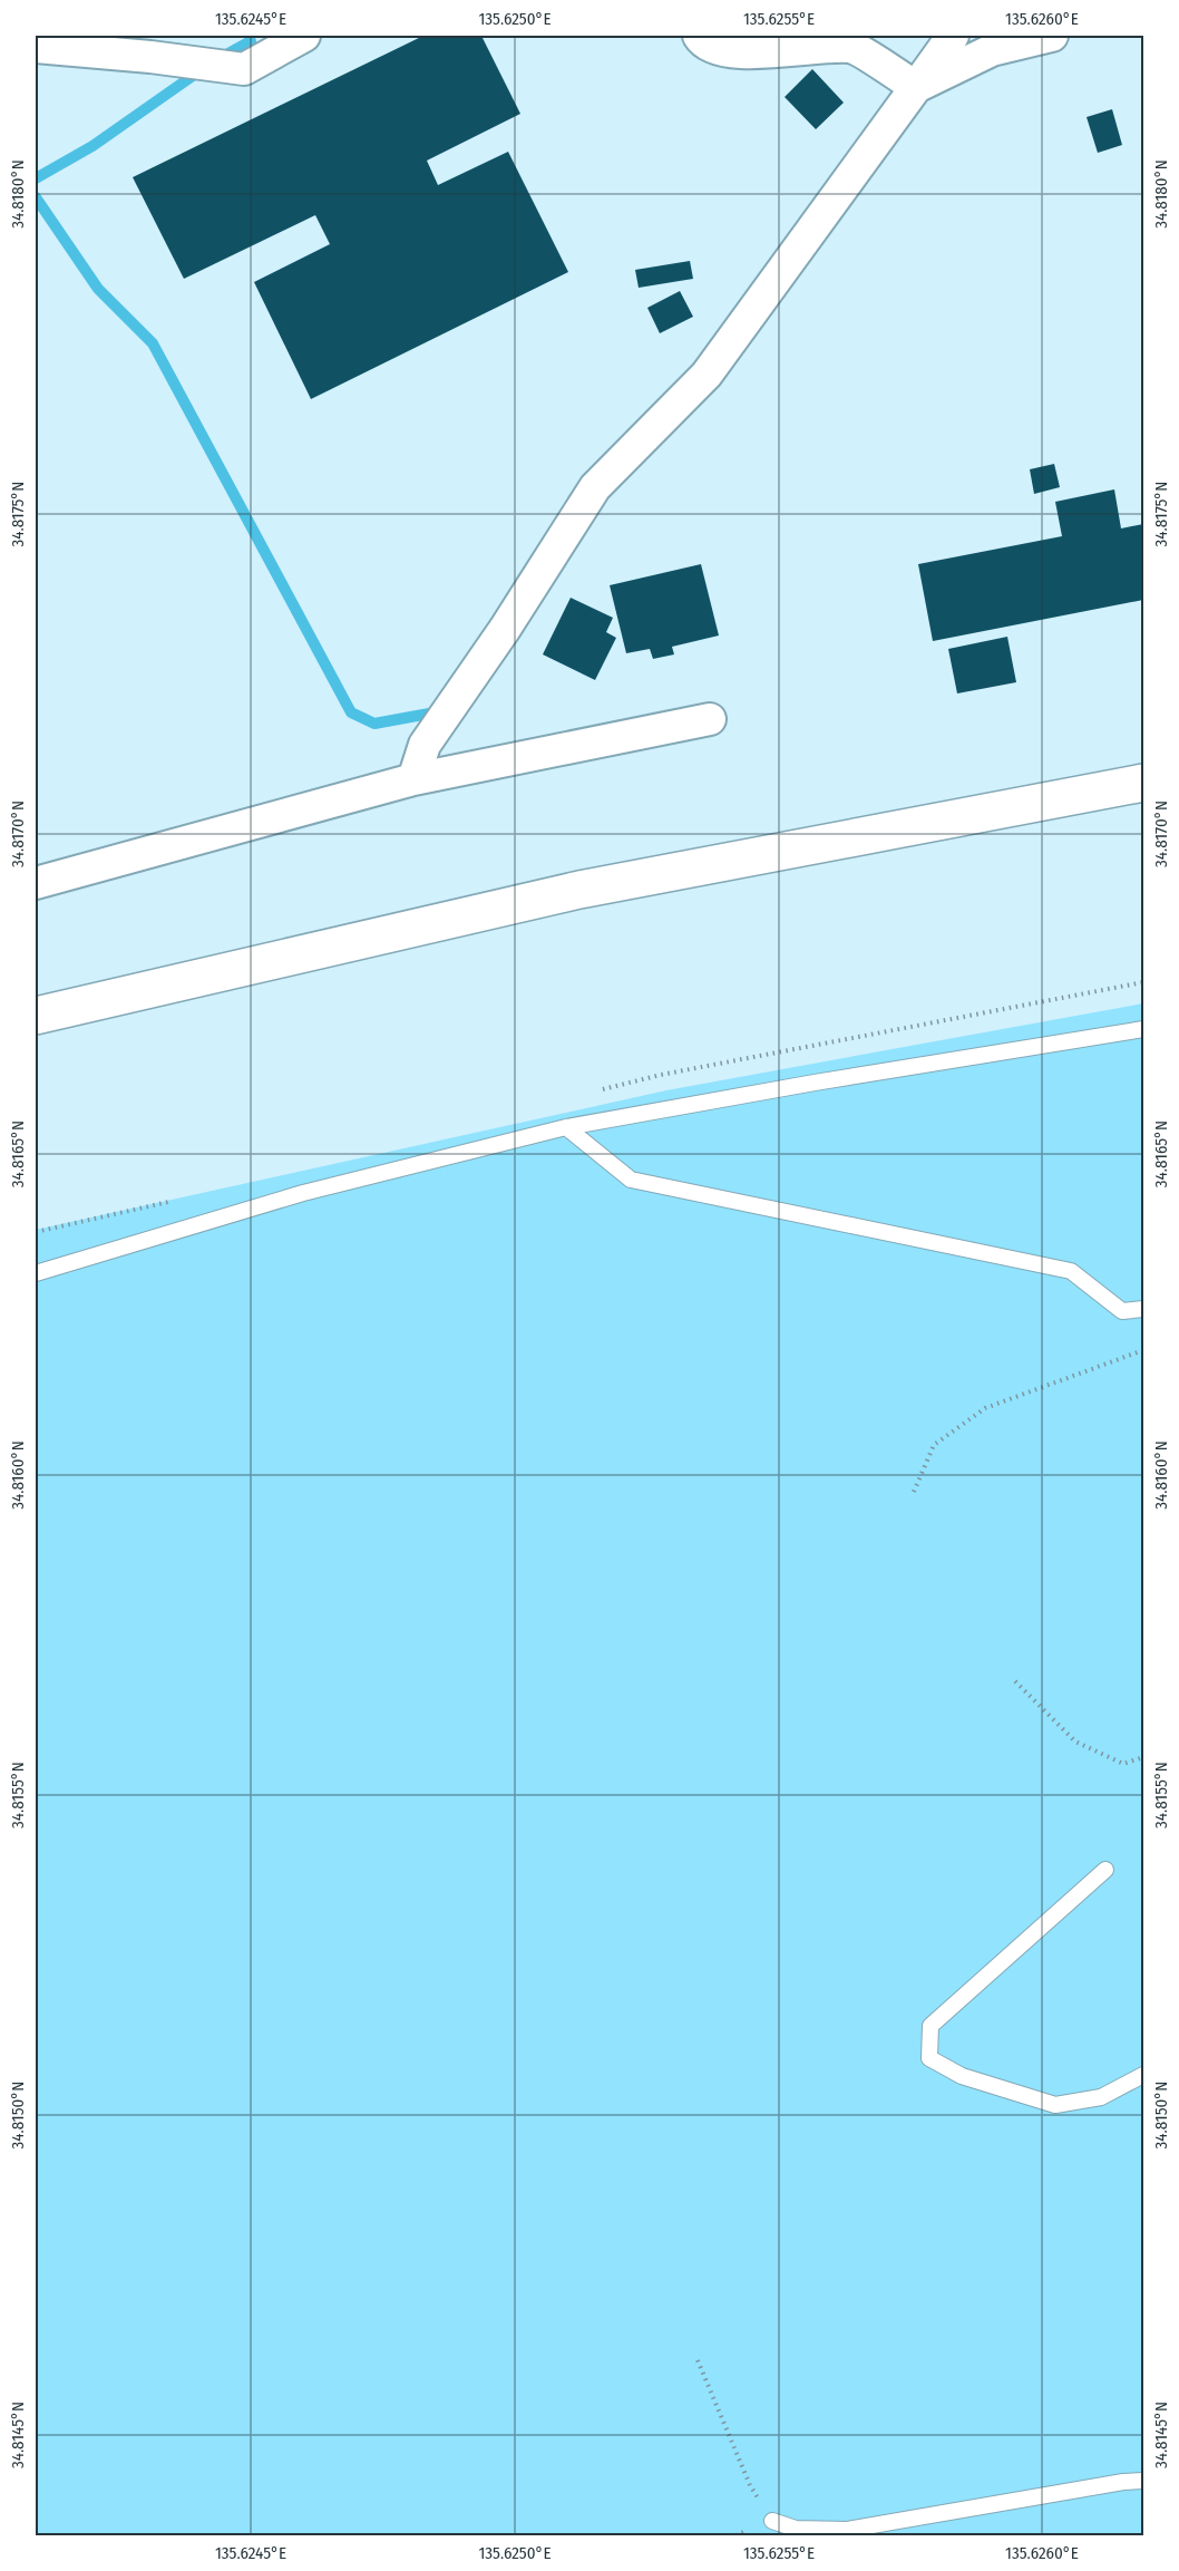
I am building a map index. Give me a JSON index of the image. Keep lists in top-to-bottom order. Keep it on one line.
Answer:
{"coordinates":["135.6245°E","135.6250°E","135.6255°E","135.6260°E","34.8180°N","34.8175°N","34.8170°N","34.8165°N","34.8160°N","34.8155°N","34.8150°N","34.8145°N"]}
